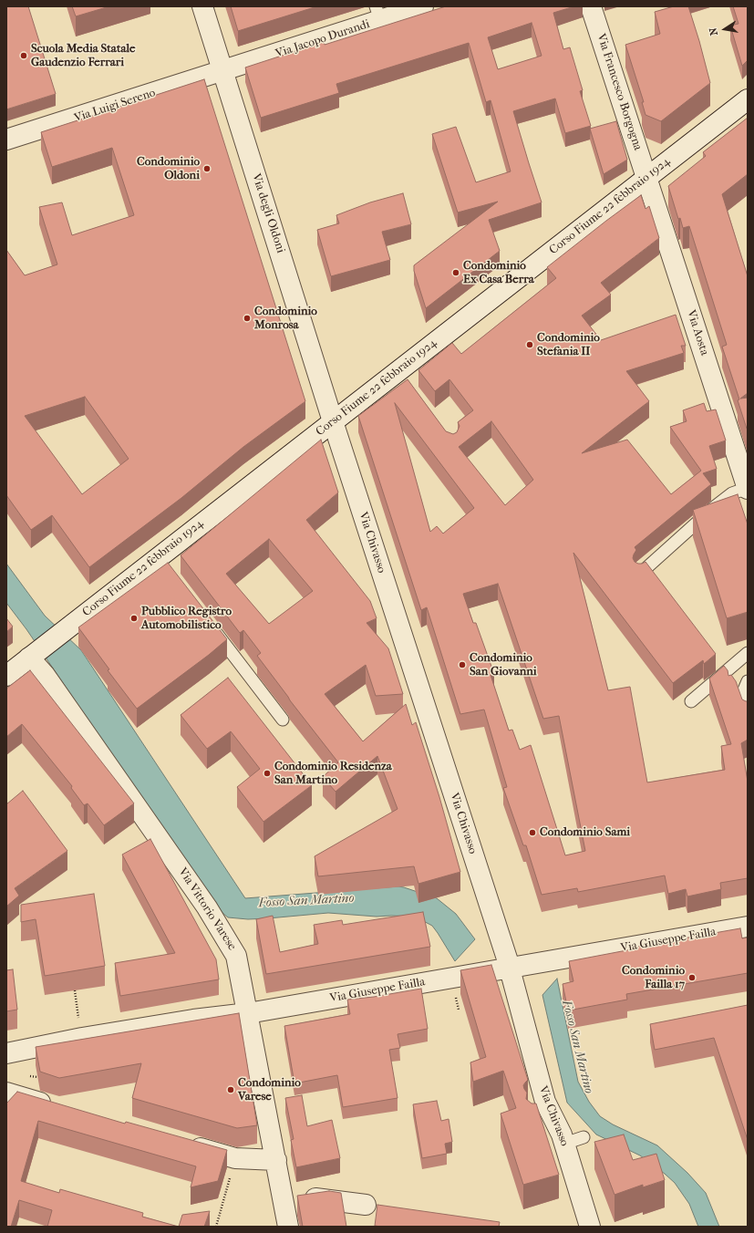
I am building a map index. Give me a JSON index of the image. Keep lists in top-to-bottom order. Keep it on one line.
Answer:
{"streets":{"street":["Via Jacopo Durandi","Via Francesco Borgogna","Via Luigi Sereno","Corso Fiume 22 febbraio 1924","Via degli Oldoni","Via Aosta","Via Chivasso","Via Vittorio Varese","Via Giuseppe Failla"]},"crossings":[["Via Jacopo Durandi","Via Luigi Sereno"],["Via Jacopo Durandi","Via degli Oldoni"],["Via Francesco Borgogna","Corso Fiume 22 febbraio 1924"],["Via Francesco Borgogna","Via Aosta"],["Via Luigi Sereno","Via degli Oldoni"],["Corso Fiume 22 febbraio 1924","Via degli Oldoni"],["Corso Fiume 22 febbraio 1924","Via Aosta"],["Corso Fiume 22 febbraio 1924","Via Chivasso"],["Corso Fiume 22 febbraio 1924","Via Vittorio Varese"],["Via degli Oldoni","Via Chivasso"],["Via Chivasso","Via Giuseppe Failla"],["Via Vittorio Varese","Via Giuseppe Failla"]],"water":["Fosso San Martino"],"places":["Scuola Media Statale Gaudenzio Ferrari","Condominio Oldoni","Condominio Ex Casa Berra","Condominio Monrosa","Condominio Stefania II","Pubblico Registro Automobilistico","Condominio San Giovanni","Condominio Residenza San Martino","Condominio Sami","Condominio Failla 17","Condominio Varese"],"north":"left"}
